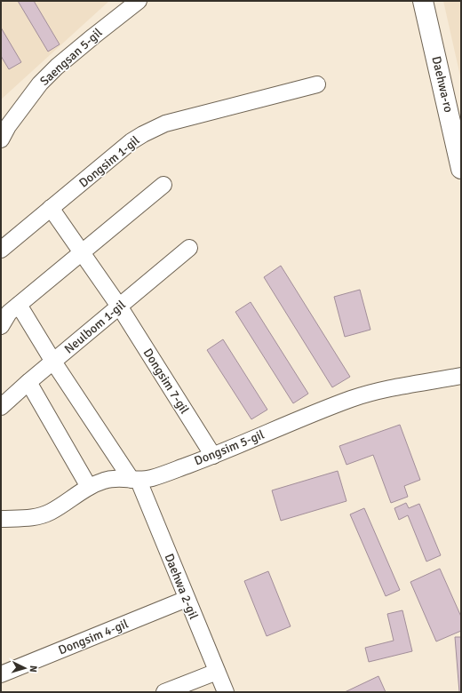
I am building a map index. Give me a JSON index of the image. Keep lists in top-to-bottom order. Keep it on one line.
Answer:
{"streets":{"main road":["Daehwa-ro"],"street":["Saengsan 5-gil","Dongsim 1-gil","Neulbom 1-gil","Dongsim 7-gil","Dongsim 5-gil","Daehwa 2-gil","Dongsim 4-gil"]},"crossings":[["Dongsim 1-gil","Dongsim 7-gil"],["Neulbom 1-gil","Dongsim 7-gil"],["Neulbom 1-gil","Daehwa 2-gil"],["Dongsim 7-gil","Dongsim 5-gil"],["Dongsim 5-gil","Daehwa 2-gil"],["Daehwa 2-gil","Dongsim 4-gil"]],"north":"right"}
